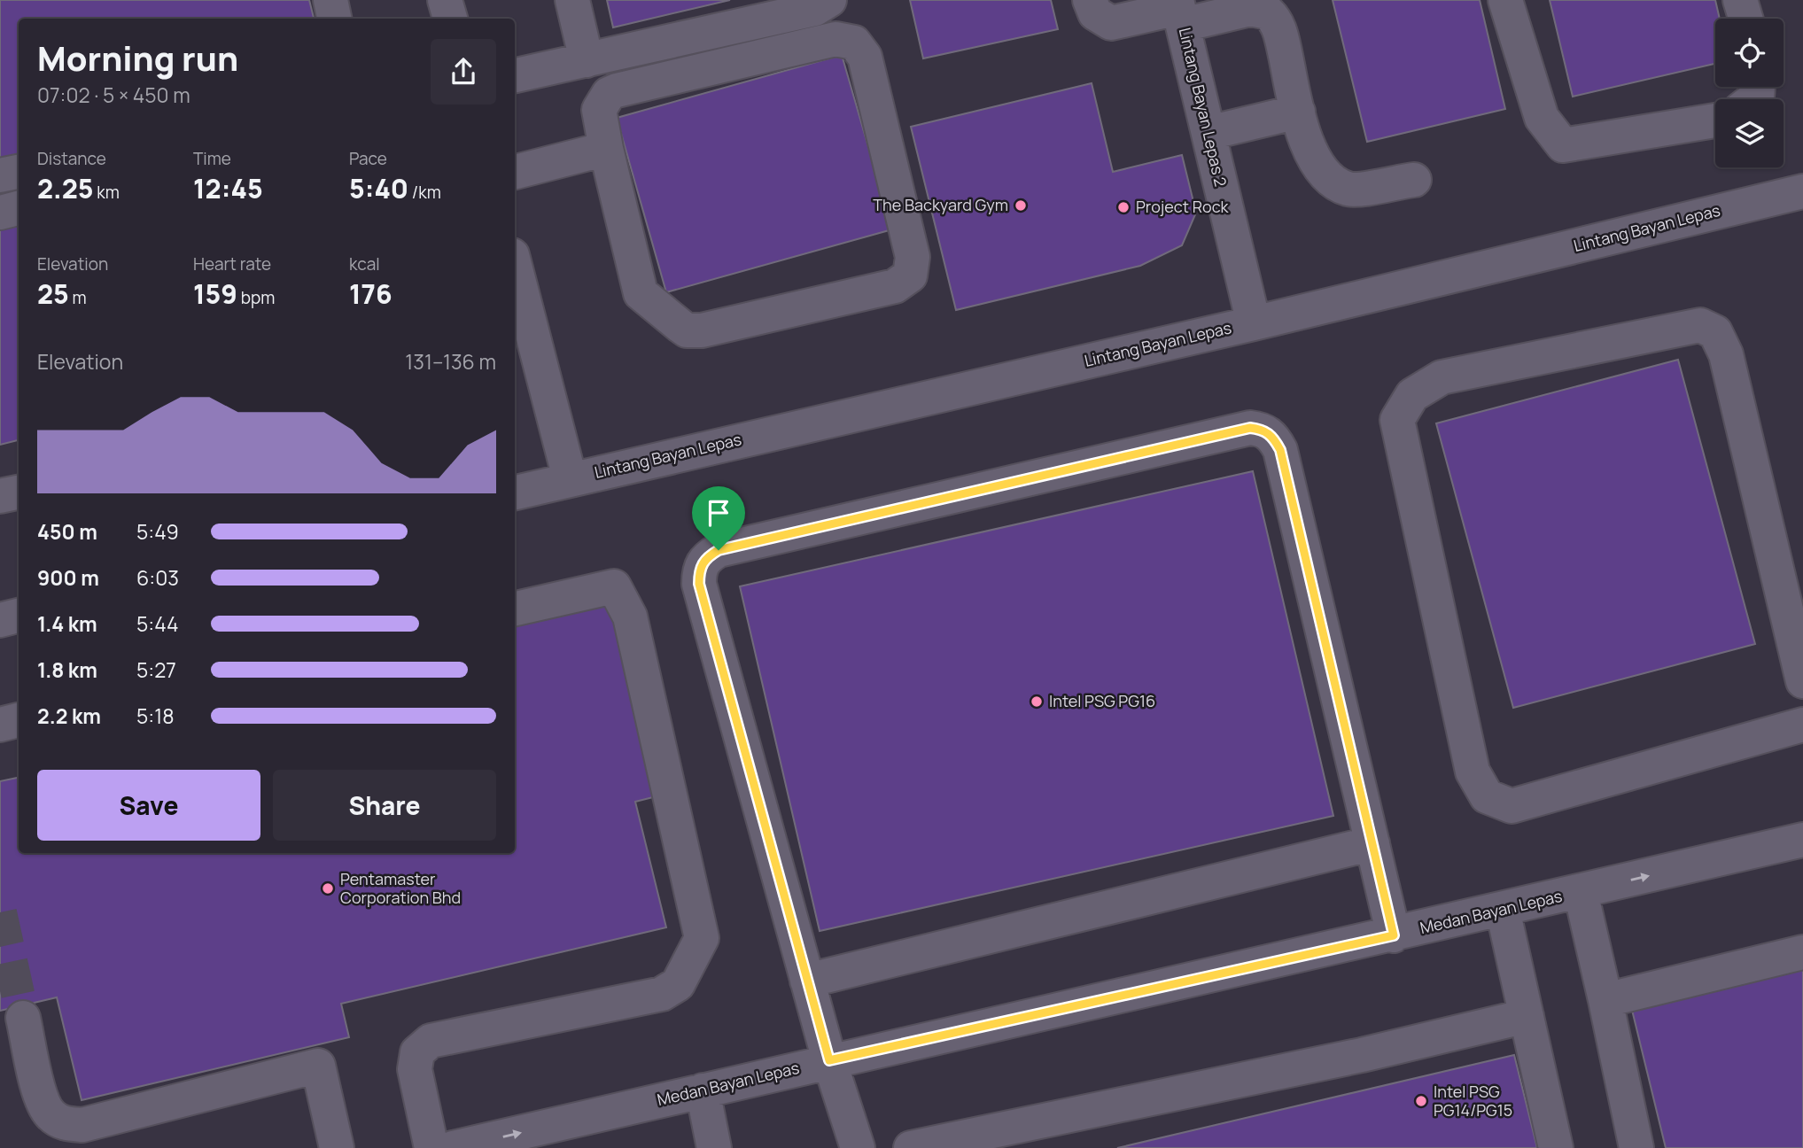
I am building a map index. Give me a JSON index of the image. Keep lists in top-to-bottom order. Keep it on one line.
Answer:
{"streets":{"street":["Lintang Bayan Lepas 2","Lintang Bayan Lepas","Medan Bayan Lepas"]},"crossings":[["Lintang Bayan Lepas 2","Lintang Bayan Lepas"]],"places":["The Backyard Gym","Project Rock","Intel PSG PG16","Pentamaster Corporation Bhd","Intel PSG PG14/PG15"],"page":{"heading":["Morning run","07:02 · 5 × 450 m"],"stats":[["Distance","2.25 km"],["Time","12:45"],["Pace","5:40 /km"],["Elevation","25 m"],["Heart rate","159 bpm"],["kcal","176"]],"chart":["Elevation","131–136 m"],"list":[{"name":"450 m","note":"5:49"},{"name":"900 m","note":"6:03"},{"name":"1.4 km","note":"5:44"},{"name":"1.8 km","note":"5:27"},{"name":"2.2 km","note":"5:18"}],"buttons":["Save","Share"]}}
